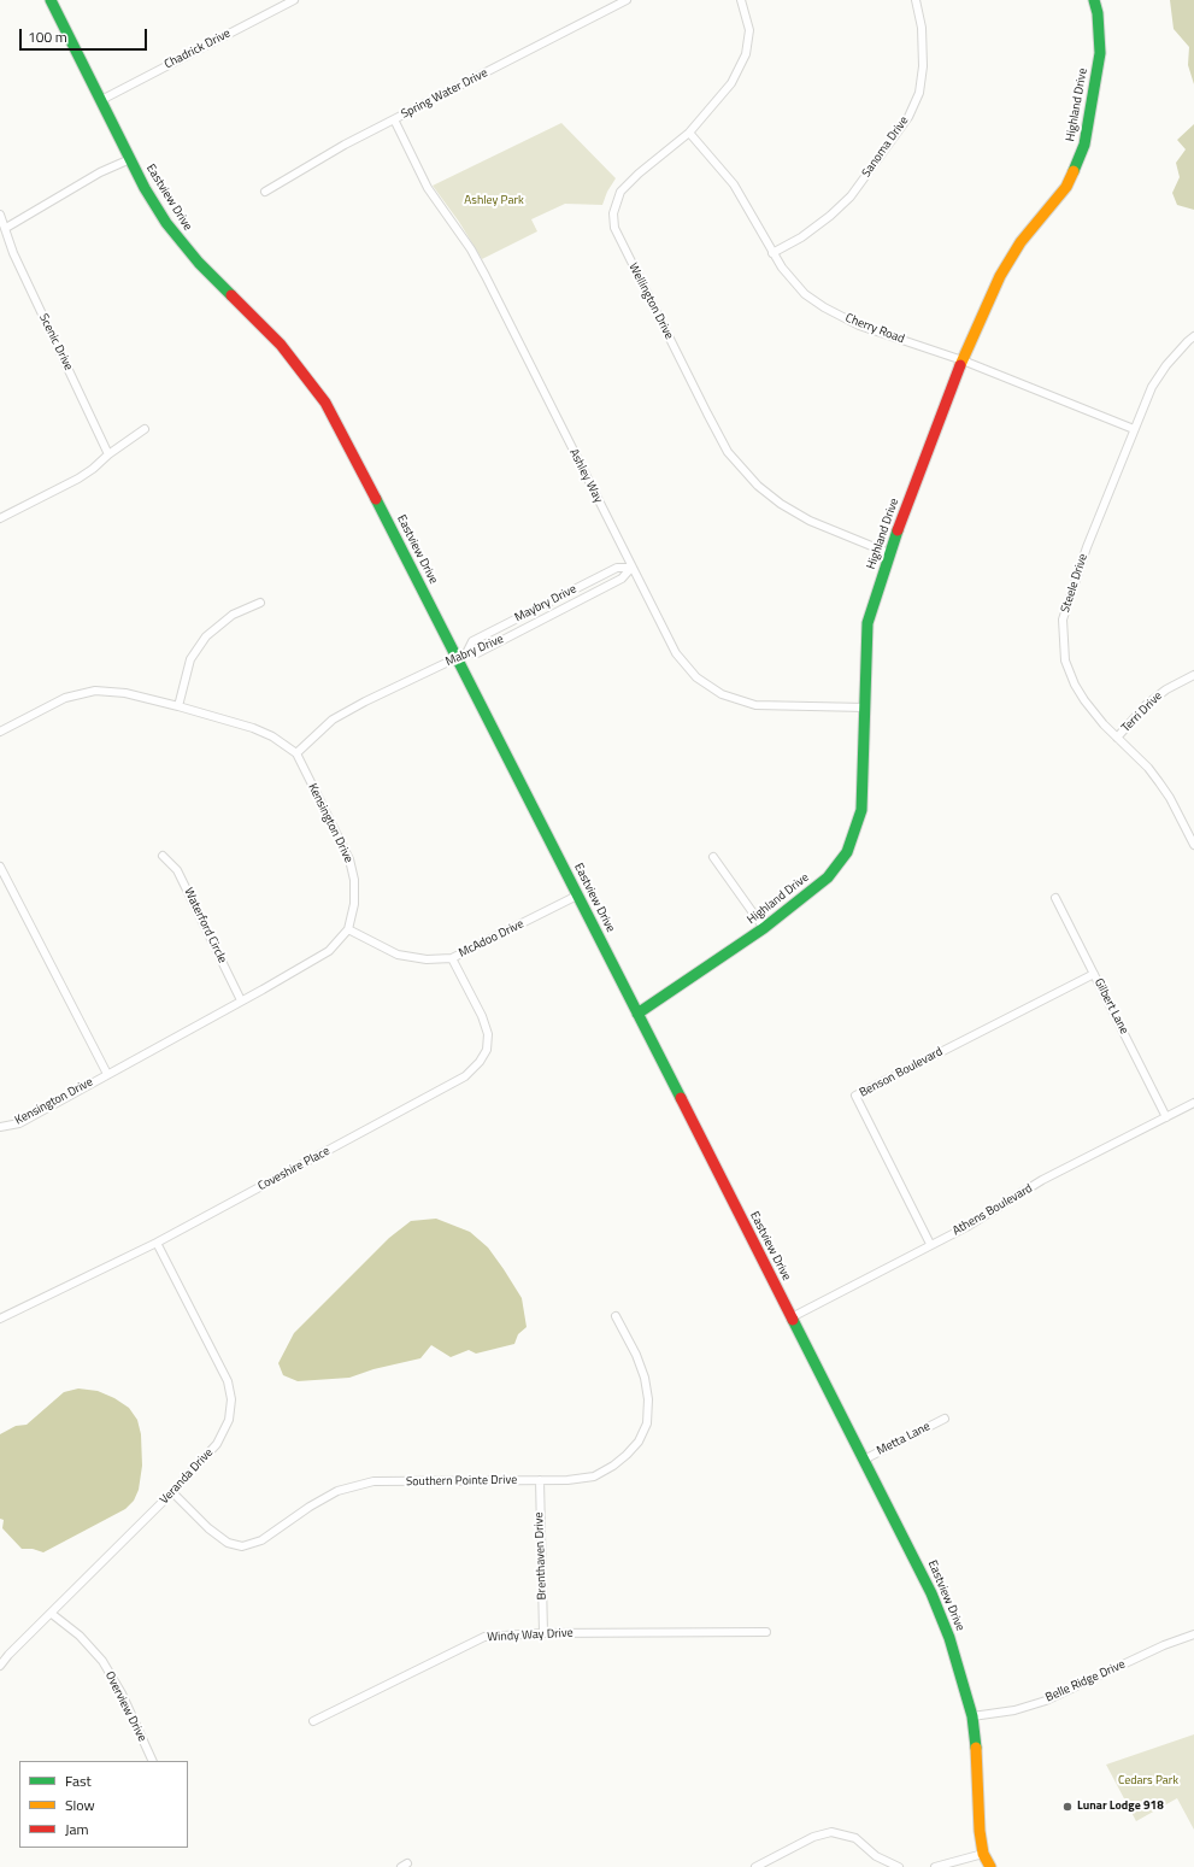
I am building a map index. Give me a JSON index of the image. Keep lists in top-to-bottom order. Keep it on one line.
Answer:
{"streets":{"street":["Chadrick Drive","Spring Water Drive","Highland Drive","Sanoma Drive","Eastview Drive","Wellington Drive","Cherry Road","Scenic Drive","Ashley Way","Steele Drive","Maybry Drive","Mabry Drive","Terri Drive","Kensington Drive","Waterford Circle","McAdoo Drive","Gilbert Lane","Benson Boulevard","Coveshire Place","Athens Boulevard","Metta Lane","Veranda Drive","Southern Pointe Drive","Brenthaven Drive","Windy Way Drive","Belle Ridge Drive","Overview Drive"]},"crossings":[["Chadrick Drive","Eastview Drive"],["Spring Water Drive","Ashley Way"],["Highland Drive","Eastview Drive"],["Highland Drive","Wellington Drive"],["Highland Drive","Cherry Road"],["Highland Drive","Ashley Way"],["Sanoma Drive","Cherry Road"],["Eastview Drive","Maybry Drive"],["Eastview Drive","Mabry Drive"],["Eastview Drive","McAdoo Drive"],["Eastview Drive","Athens Boulevard"],["Eastview Drive","Metta Lane"],["Eastview Drive","Belle Ridge Drive"],["Wellington Drive","Cherry Road"],["Cherry Road","Steele Drive"],["Ashley Way","Maybry Drive"],["Ashley Way","Mabry Drive"],["Steele Drive","Terri Drive"],["Maybry Drive","Mabry Drive"],["Mabry Drive","Kensington Drive"],["Kensington Drive","Waterford Circle"],["Kensington Drive","McAdoo Drive"],["McAdoo Drive","Coveshire Place"],["Gilbert Lane","Benson Boulevard"],["Gilbert Lane","Athens Boulevard"],["Benson Boulevard","Athens Boulevard"],["Coveshire Place","Veranda Drive"],["Veranda Drive","Southern Pointe Drive"],["Veranda Drive","Overview Drive"],["Southern Pointe Drive","Brenthaven Drive"],["Brenthaven Drive","Windy Way Drive"]],"parks":["Ashley Park","Cedars Park"],"places":["Lunar Lodge 918"],"legend":["Fast","Slow","Jam"],"scale_bar":"100 m"}
